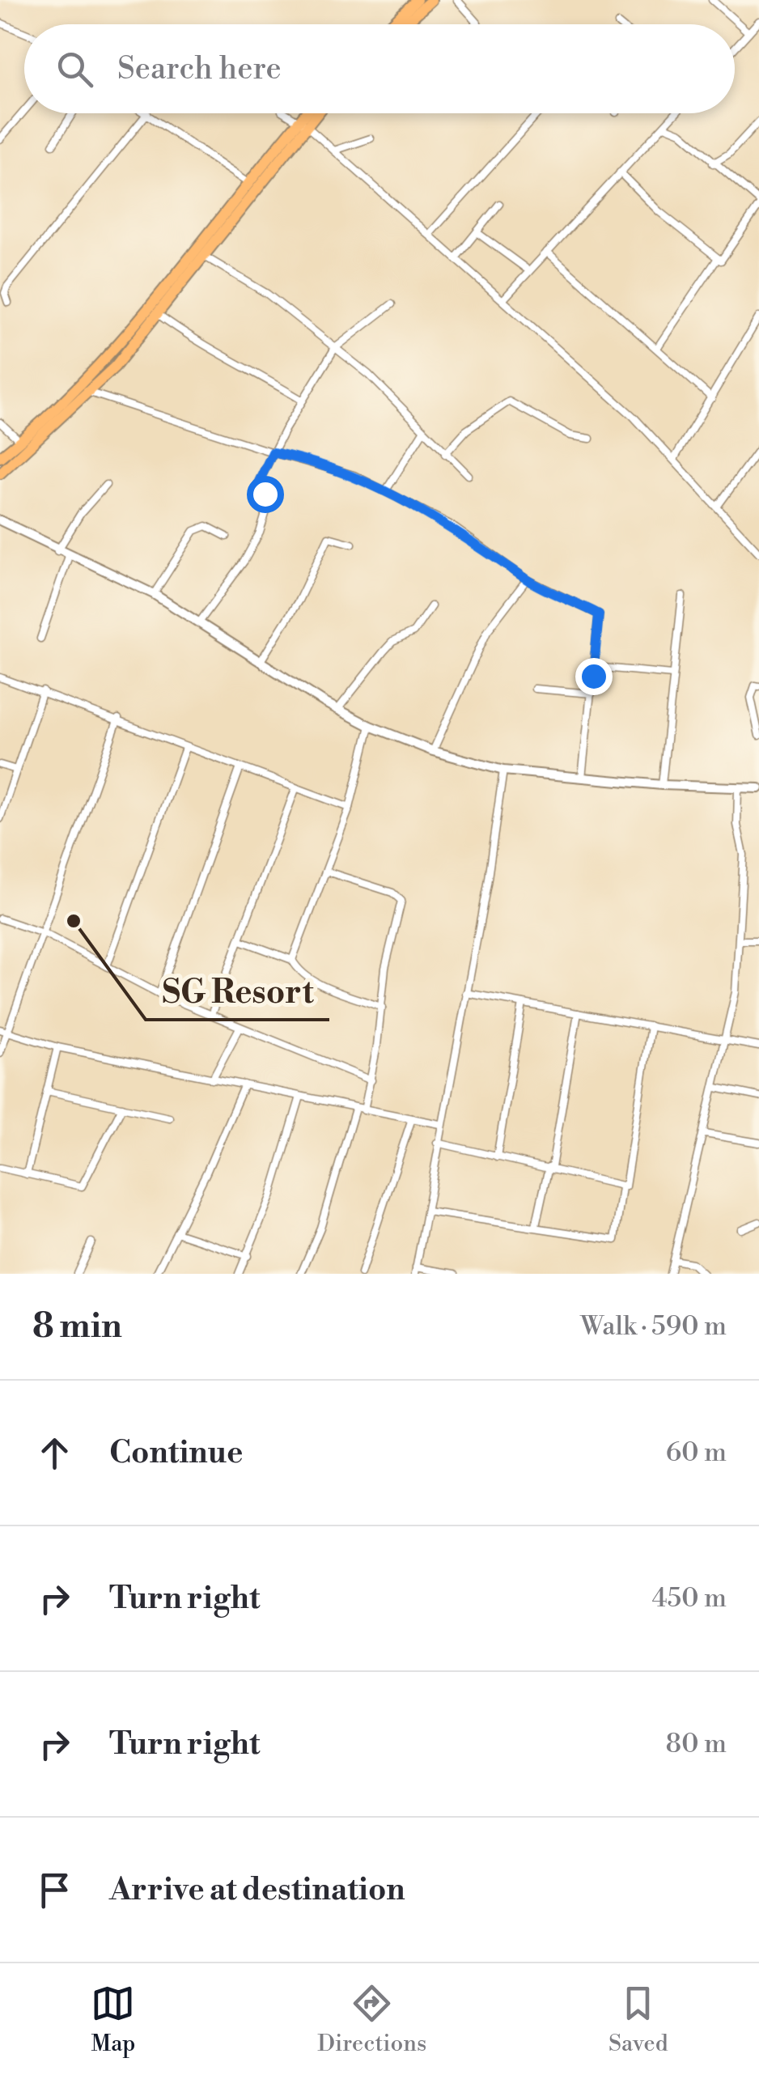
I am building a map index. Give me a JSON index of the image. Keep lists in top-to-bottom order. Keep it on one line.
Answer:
{"places":["SG Resort"],"page":{"search":"Search here","heading":["8 min","Walk · 590 m"],"list":[["Continue","60 m"],["Turn right","450 m"],["Turn right","80 m"],"Arrive at destination"],"nav":["Map","Directions","Saved"]}}
